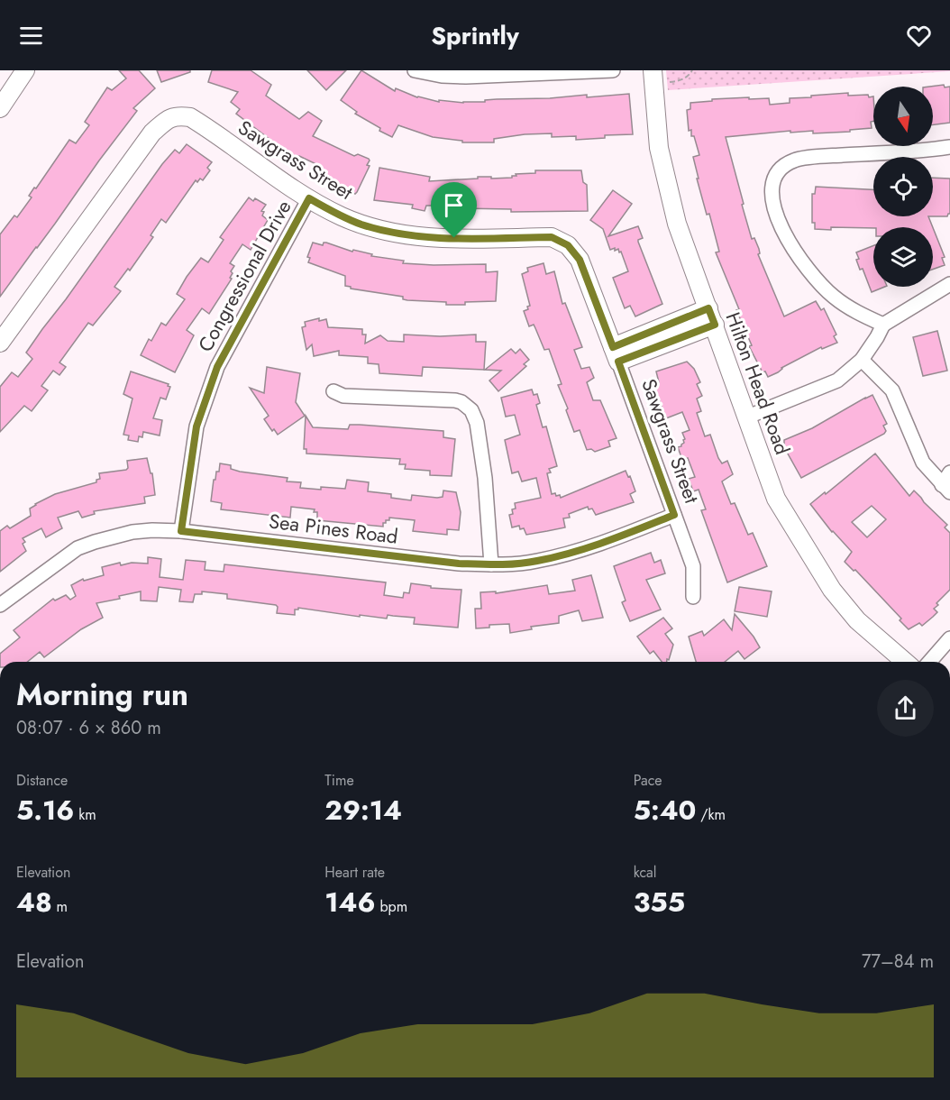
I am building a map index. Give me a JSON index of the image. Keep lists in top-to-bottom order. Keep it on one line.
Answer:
{"streets":{"street":["Sawgrass Street","Congressional Drive","Hilton Head Road","Sea Pines Road"]},"crossings":[["Sawgrass Street","Congressional Drive"],["Sawgrass Street","Sea Pines Road"],["Congressional Drive","Sea Pines Road"]],"north":"bottom","page":{"header":"Sprintly","heading":["Morning run","08:07 · 6 × 860 m"],"stats":[["Distance","5.16 km"],["Time","29:14"],["Pace","5:40 /km"],["Elevation","48 m"],["Heart rate","146 bpm"],["kcal","355"]],"chart":["Elevation","77–84 m"]}}
